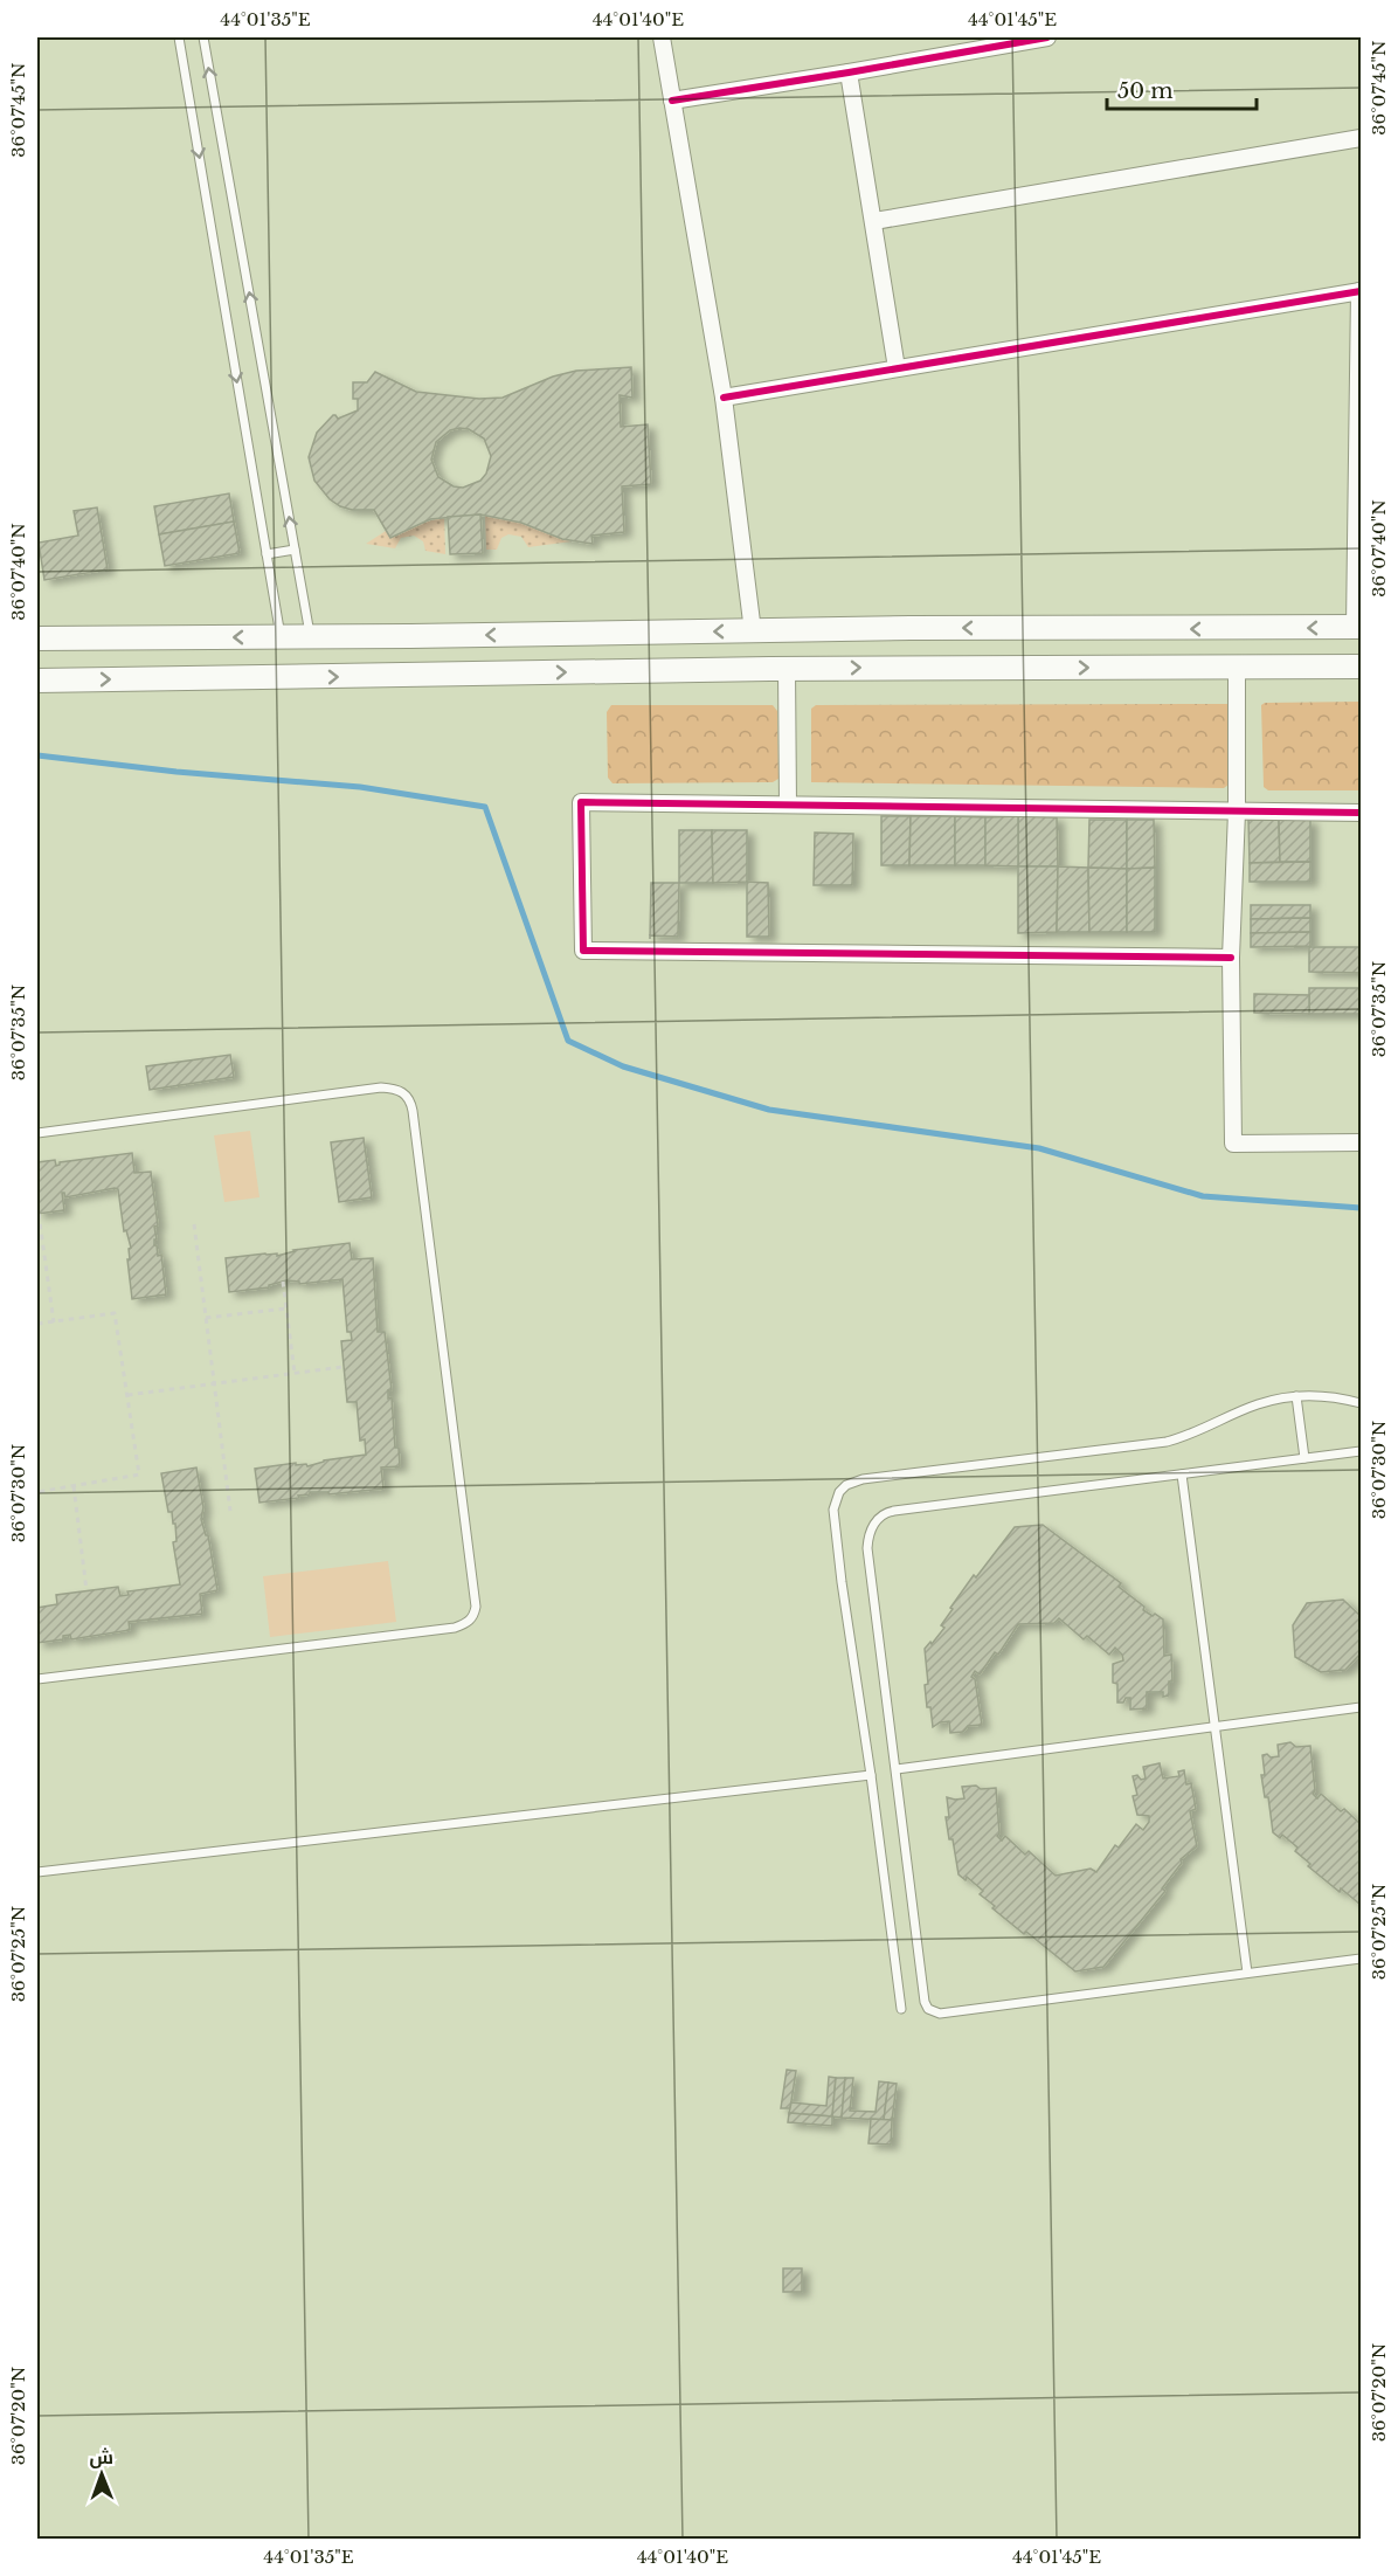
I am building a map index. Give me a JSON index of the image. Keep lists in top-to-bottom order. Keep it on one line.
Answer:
{"scale_bar":"50 m","north":"top","coordinates":["44°01'35\"E","44°01'40\"E","44°01'45\"E","36°07'45\"N","36°07'40\"N","36°07'35\"N","36°07'30\"N","36°07'25\"N","36°07'20\"N"]}
